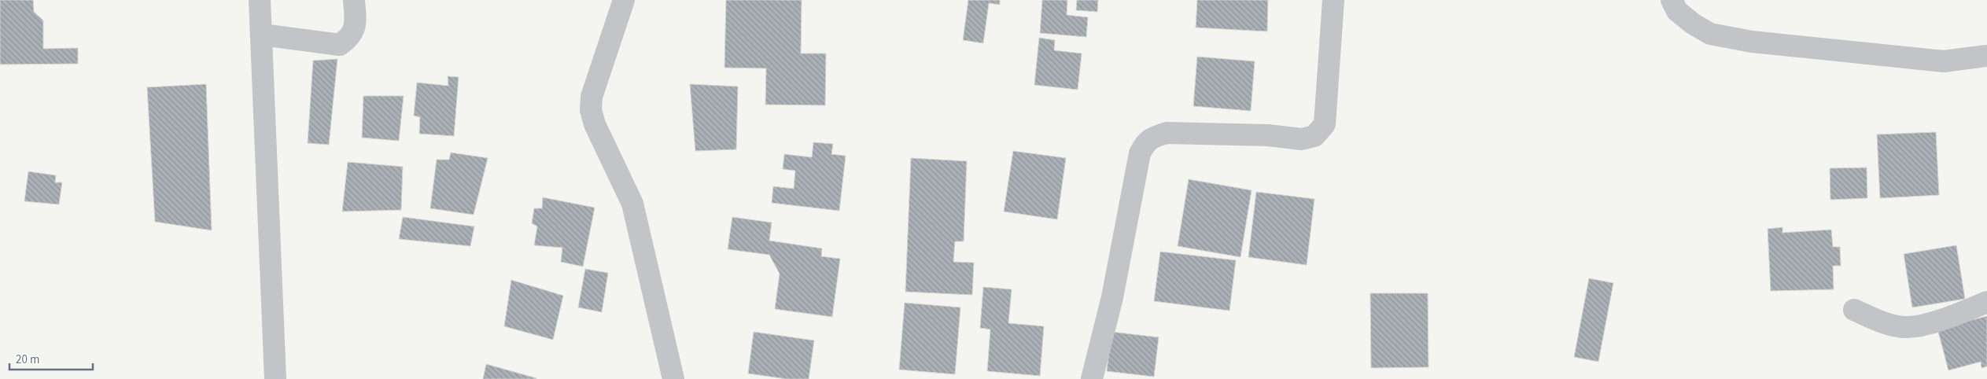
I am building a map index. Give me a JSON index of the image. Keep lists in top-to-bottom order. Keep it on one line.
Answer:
{"scale_bar":"20 m"}
